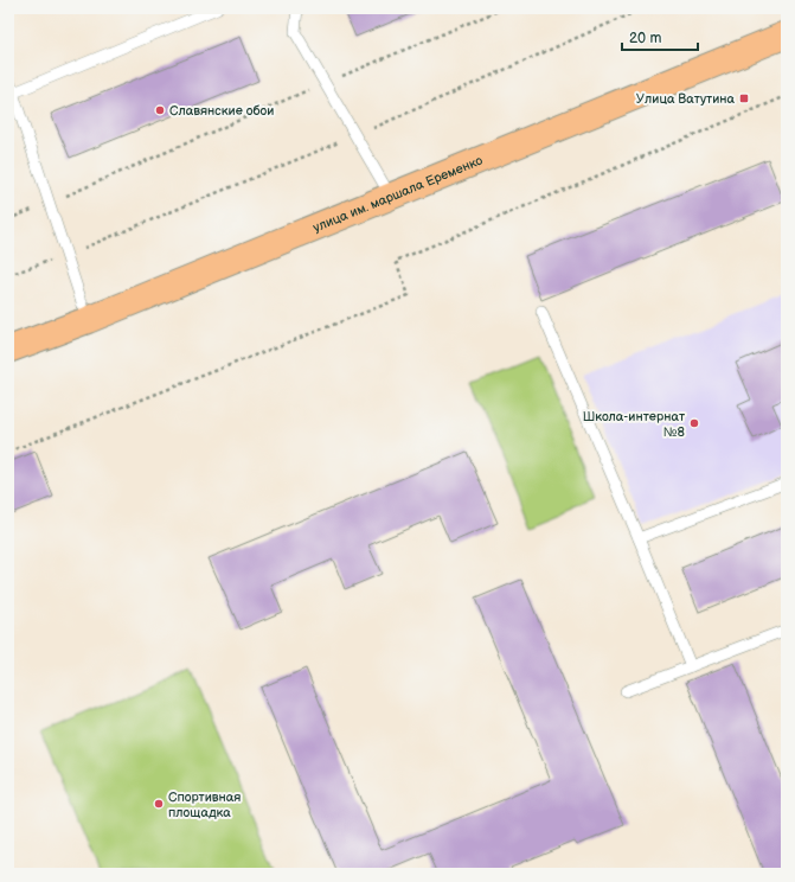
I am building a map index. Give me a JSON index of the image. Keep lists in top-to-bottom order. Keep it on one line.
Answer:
{"streets":{"highway":["улица им. маршала Еременко"]},"places":{"transit":["Улица Ватутина"],"other":["Славянские обои","Школа-интернат №8","Спортивная площадка"]},"scale_bar":"20 m"}
